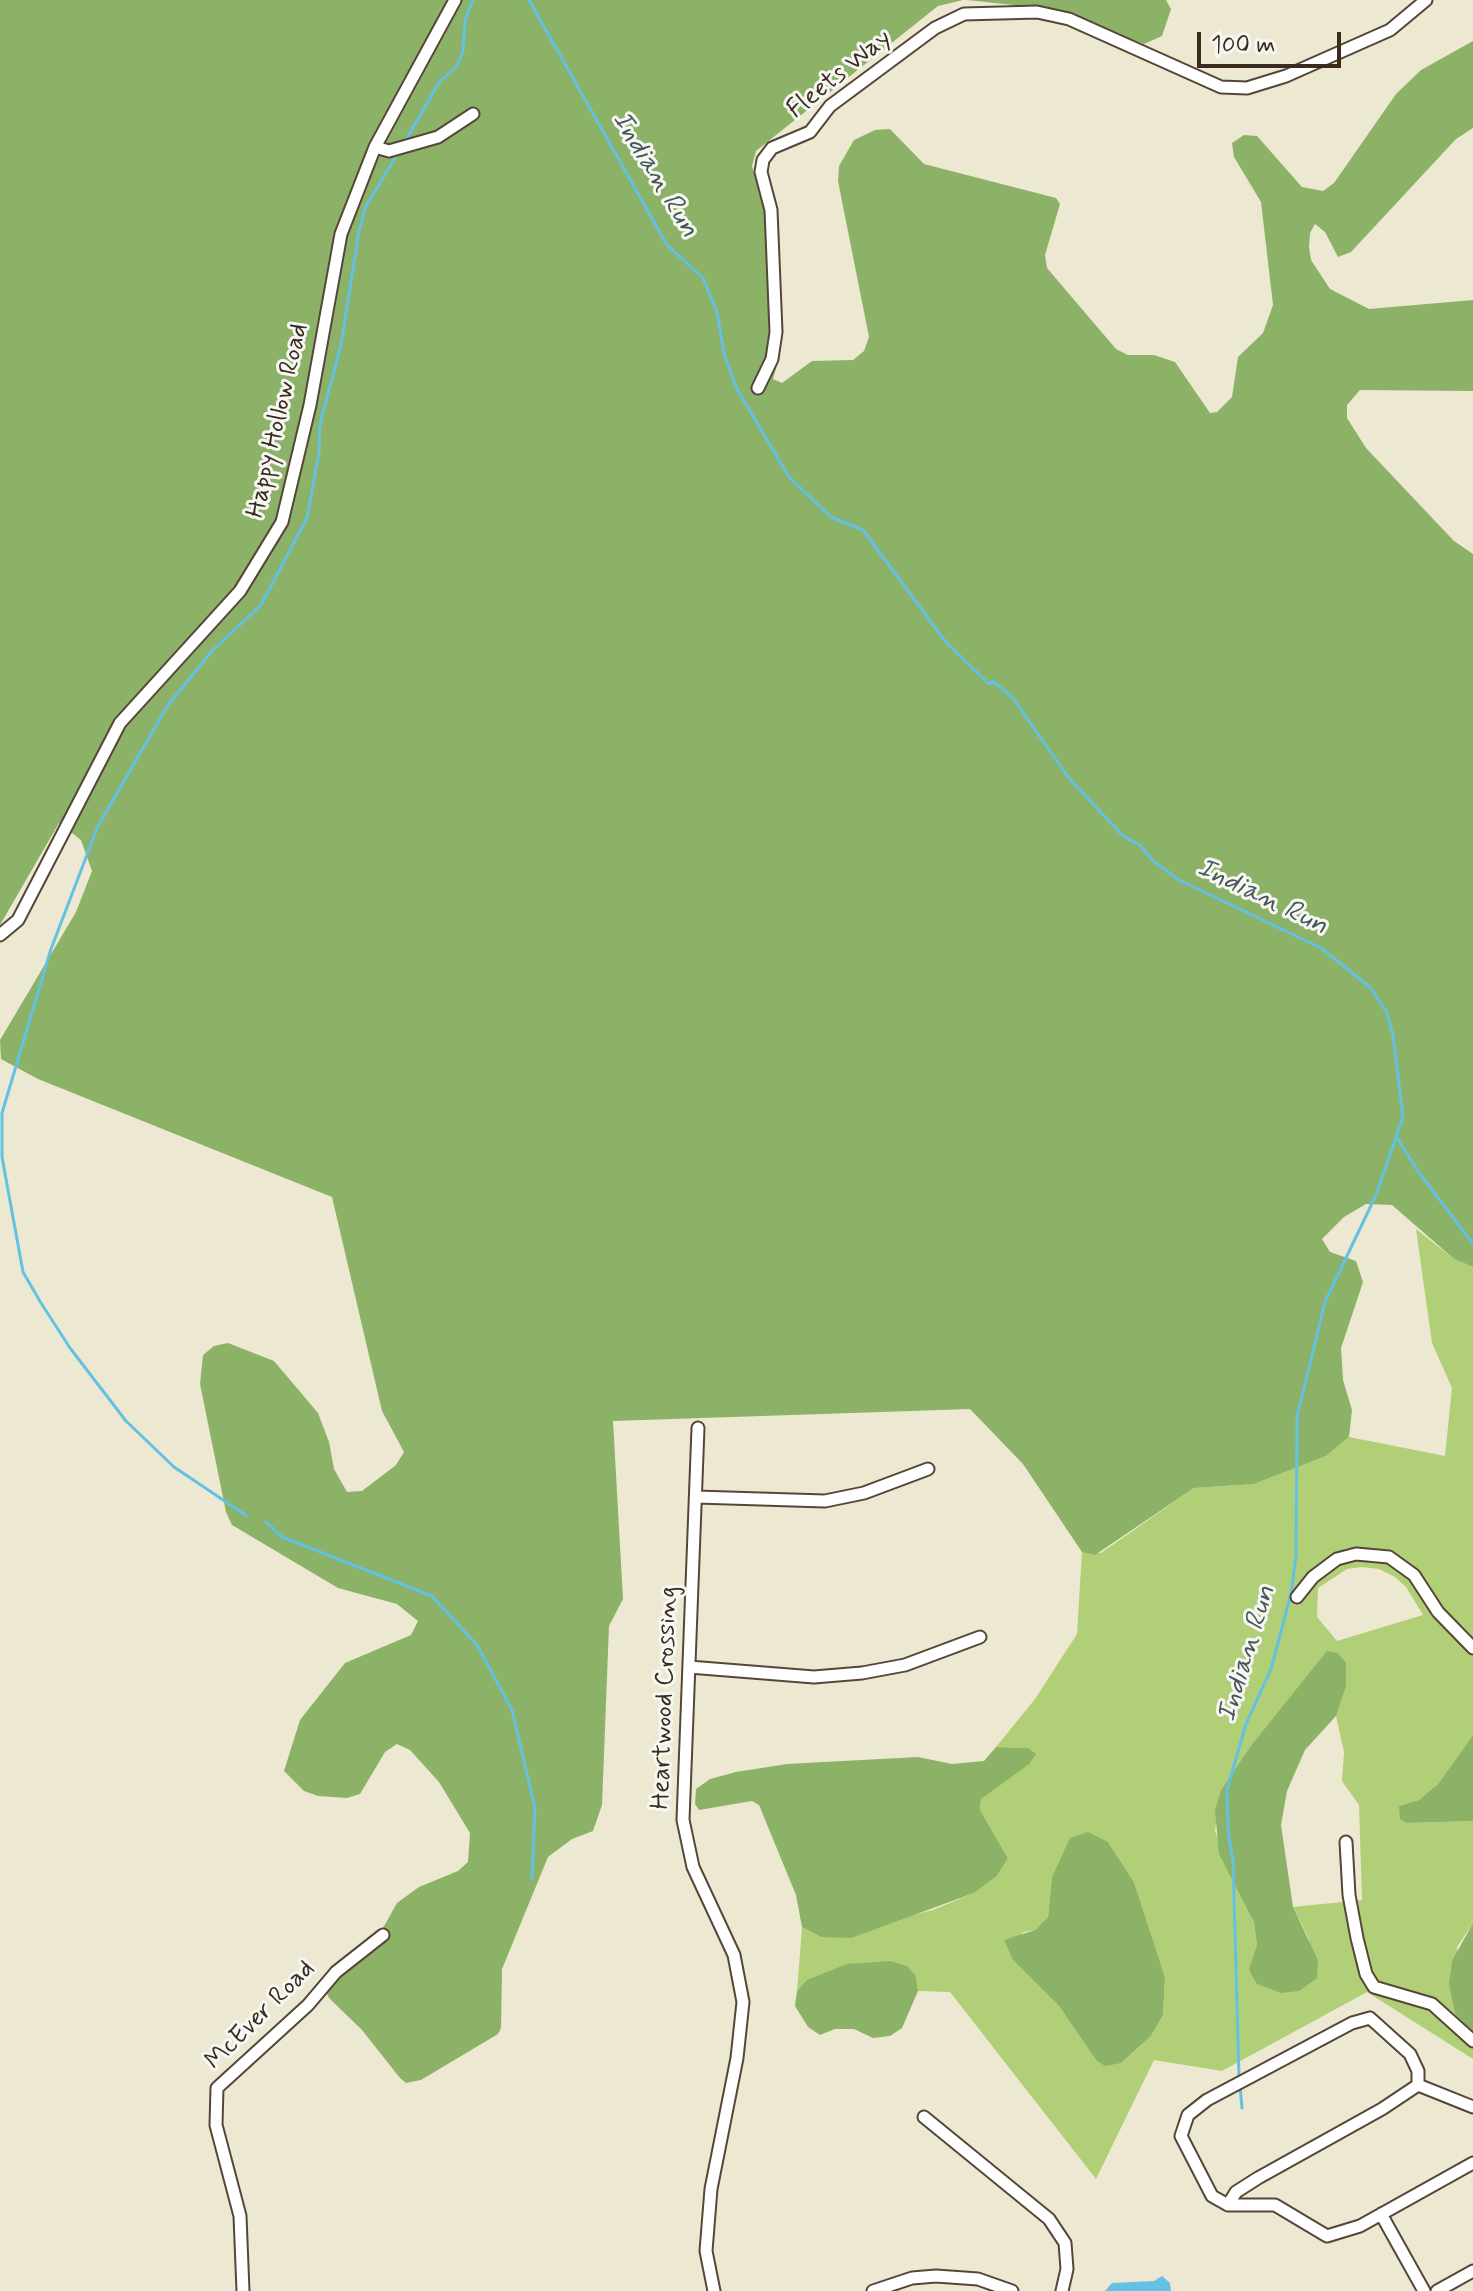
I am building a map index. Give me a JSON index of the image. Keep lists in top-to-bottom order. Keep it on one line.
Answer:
{"streets":{"street":["Fleets Way","Happy Hollow Road","Heartwood Crossing","McEver Road"]},"water":["Indian Run"],"scale_bar":"100 m"}
